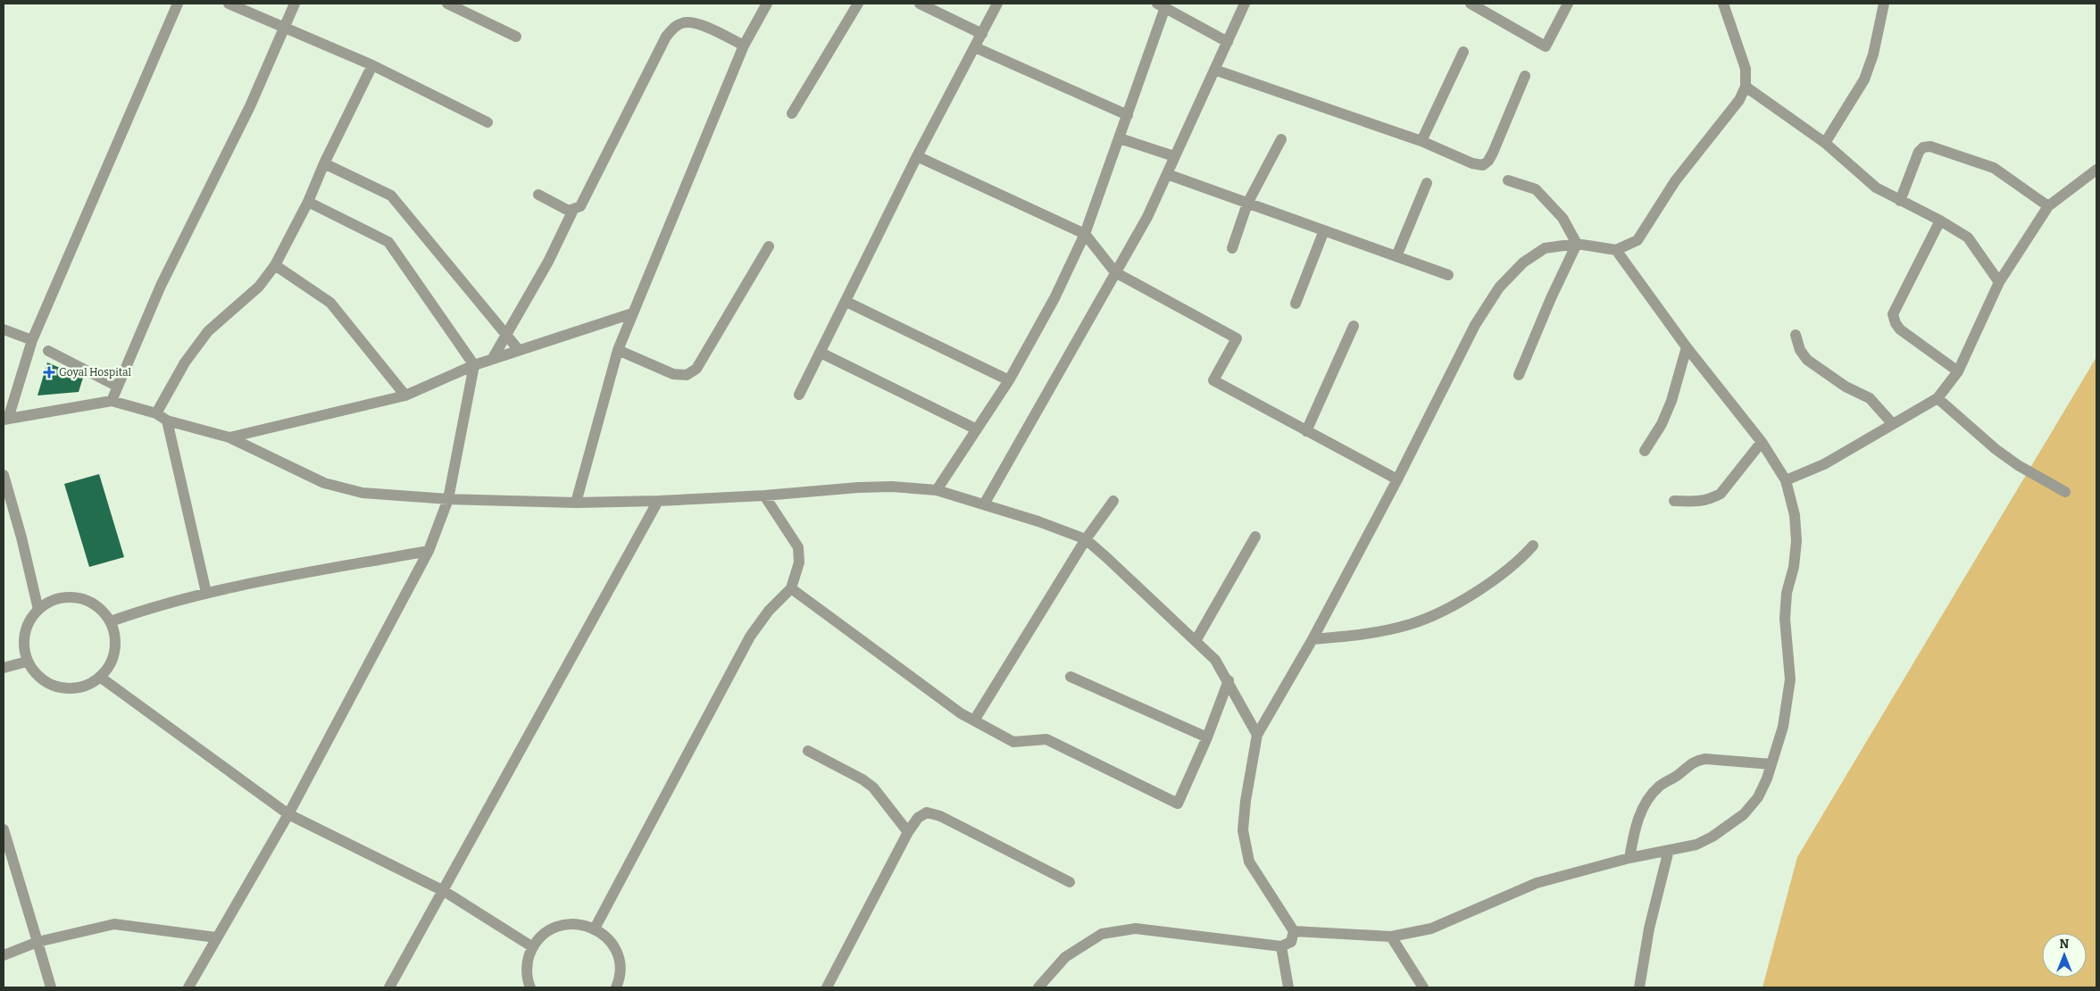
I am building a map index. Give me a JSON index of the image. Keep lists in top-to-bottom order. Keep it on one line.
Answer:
{"places":{"health":["Goyal Hospital"]},"north":"top"}
